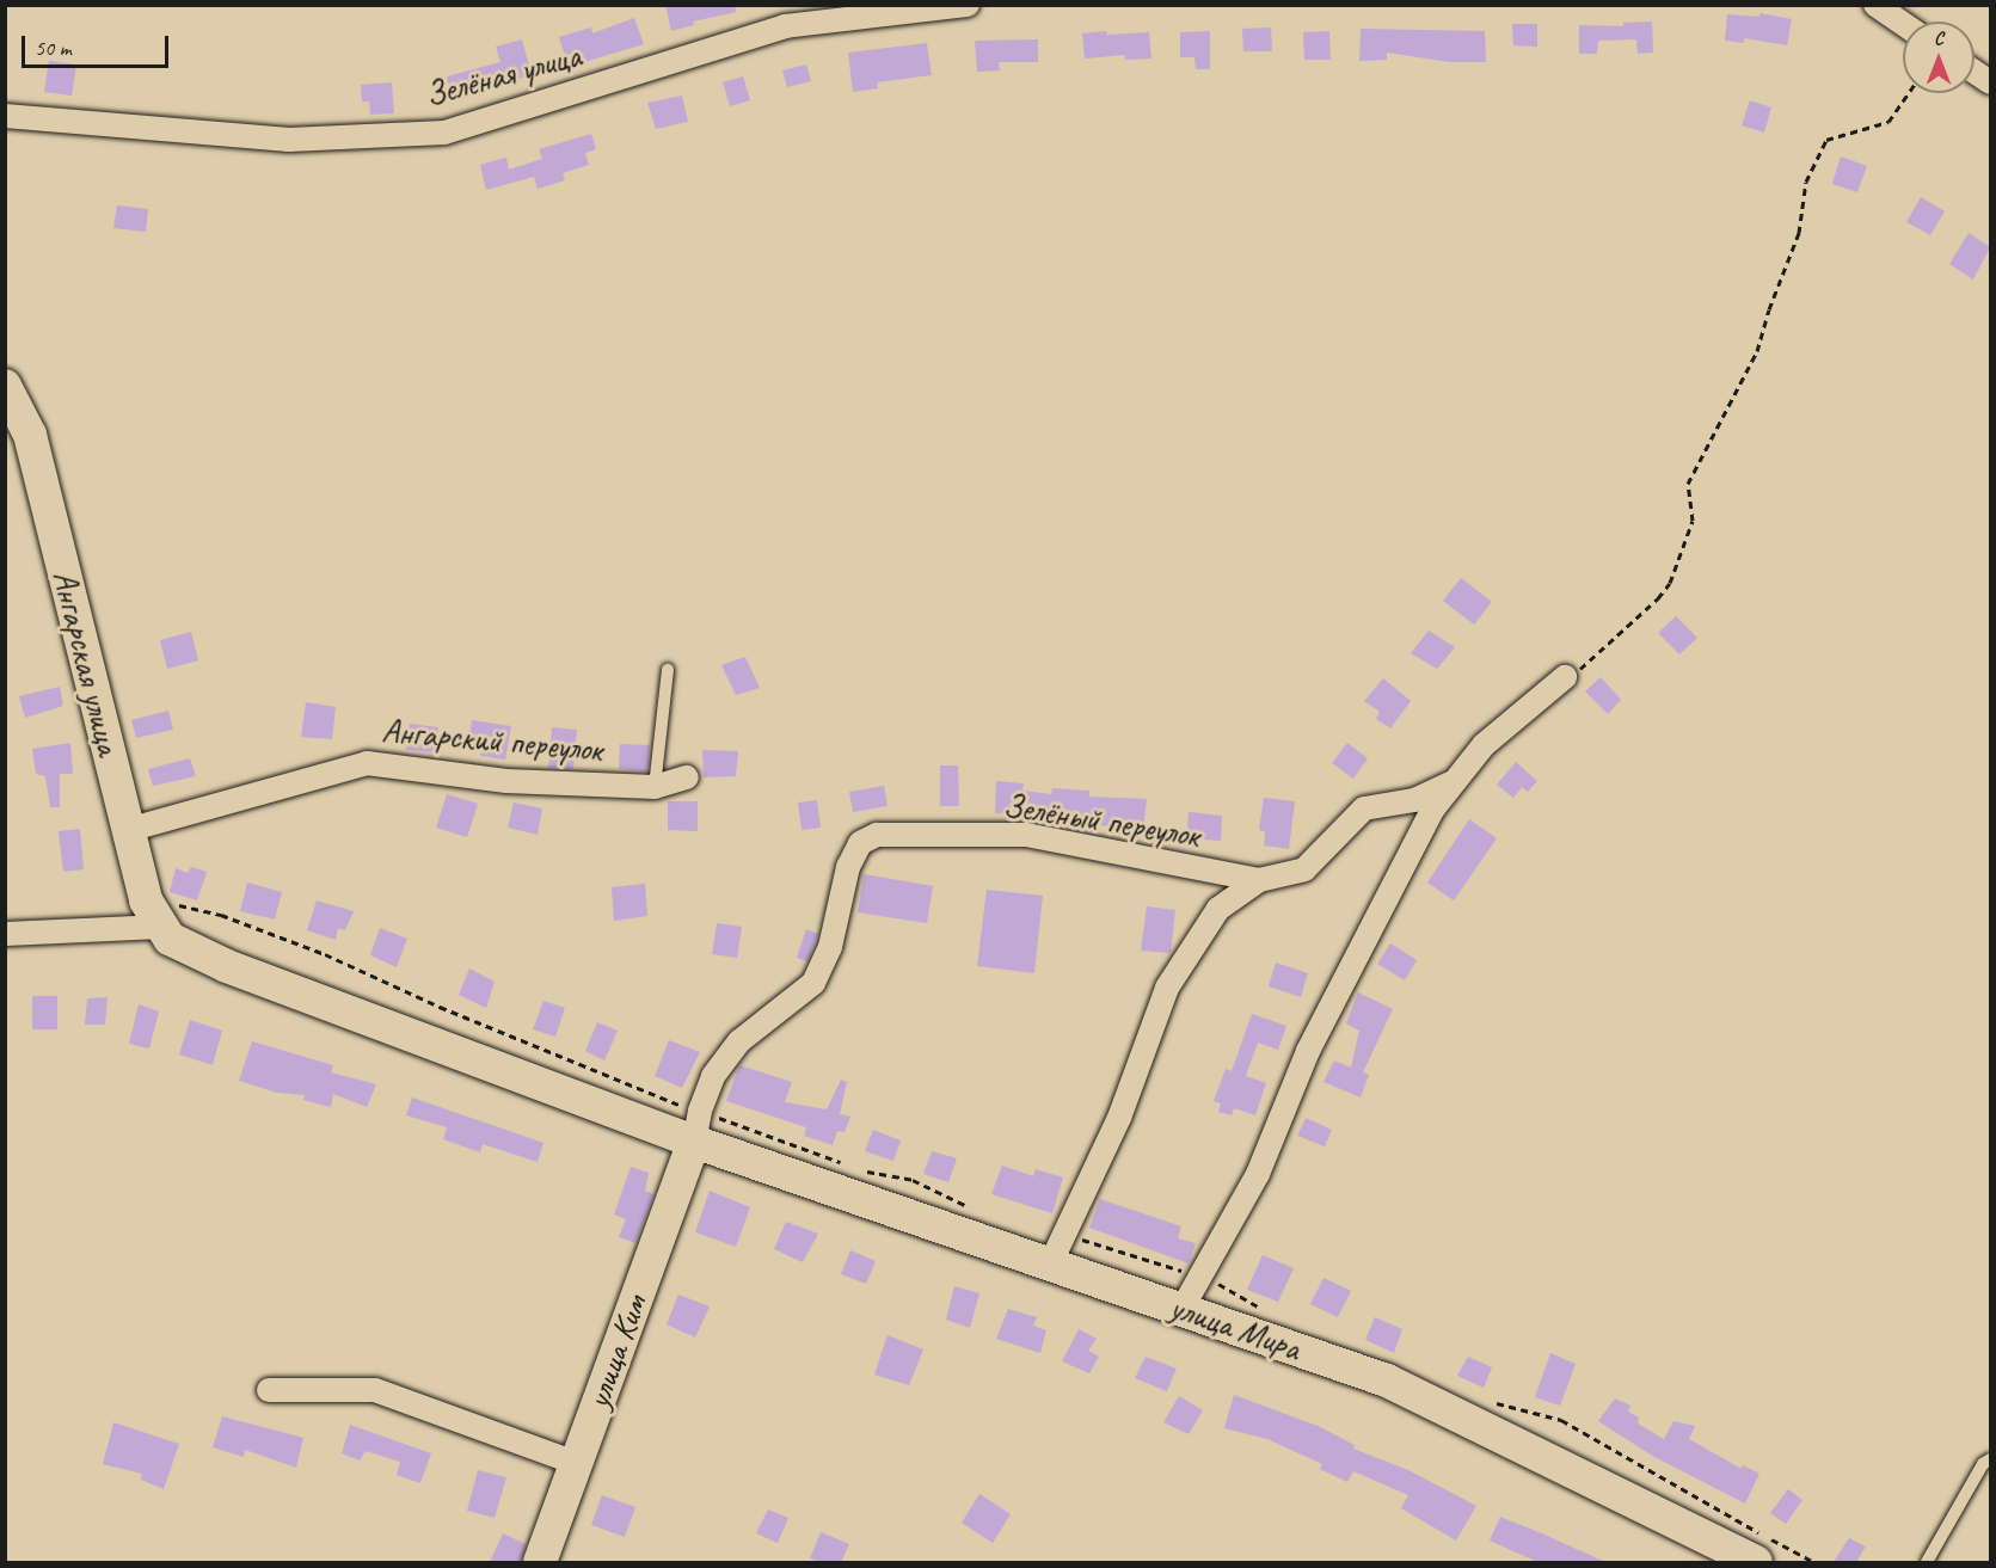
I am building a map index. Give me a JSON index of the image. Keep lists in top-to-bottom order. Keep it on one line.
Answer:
{"streets":{"street":["Зелёная улица","Ангарская улица","Ангарский переулок","Зелёный переулок","улица Мира","улица Ким"]},"crossings":[["Ангарская улица","Ангарский переулок"],["Ангарская улица","улица Мира"],["Зелёный переулок","улица Мира"],["Зелёный переулок","улица Ким"],["улица Мира","улица Ким"]],"scale_bar":"50 m","north":"top"}
